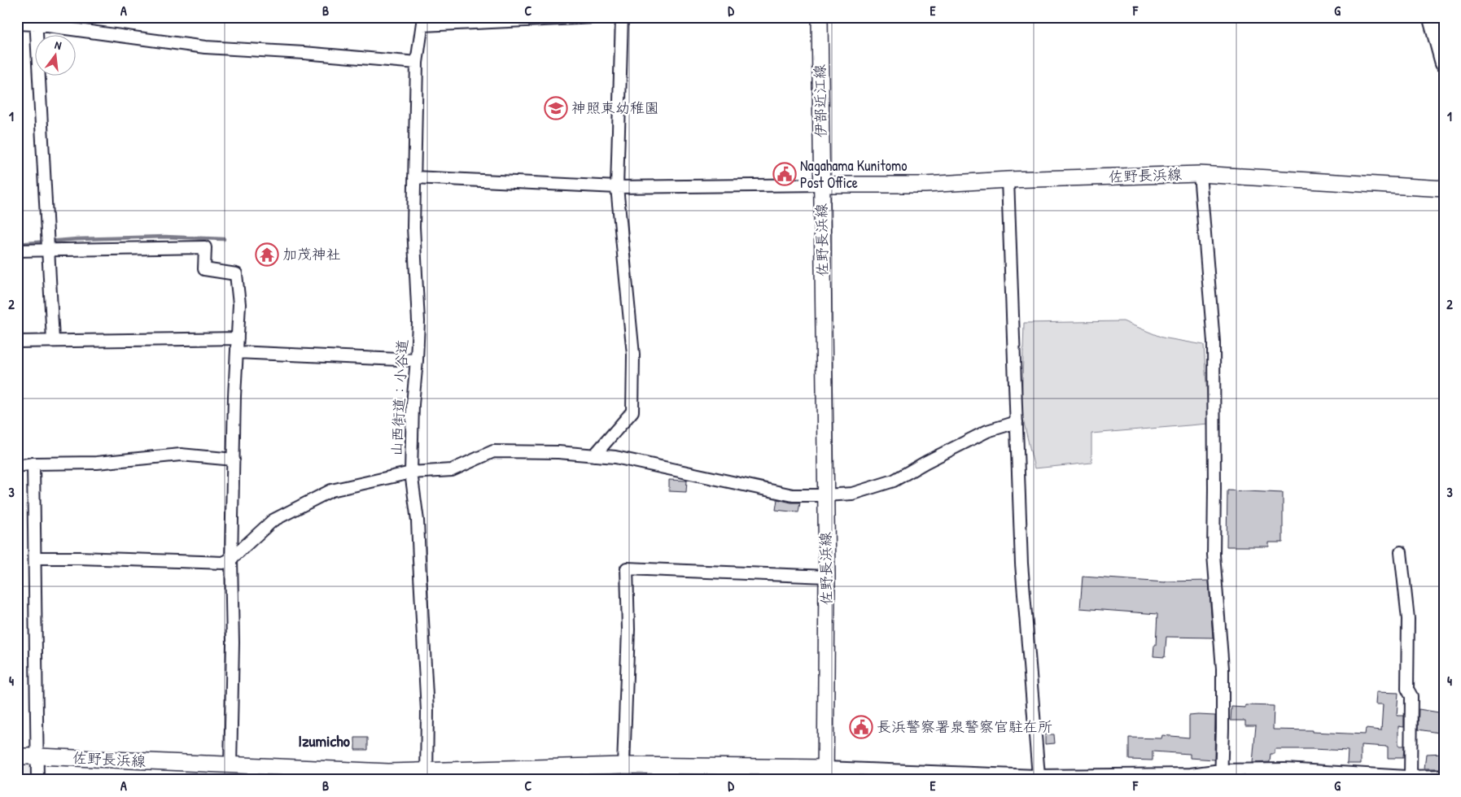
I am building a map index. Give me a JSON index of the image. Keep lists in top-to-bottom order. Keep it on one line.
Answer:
{"streets":{"main road":["伊部近江線","佐野長浜線"],"street":["山西街道：小谷道"]},"crossings":[["伊部近江線","佐野長浜線"],["佐野長浜線","山西街道：小谷道"]],"districts":["Izumicho"],"places":{"school or university":["神照東幼稚園"],"public building":["Nagahama Kunitomo Post Office","長浜警察署泉警察官駐在所"],"temple":["加茂神社"]},"north":"top","grid":{"columns":["A","B","C","D","E","F","G"],"rows":["1","2","3","4"]}}
